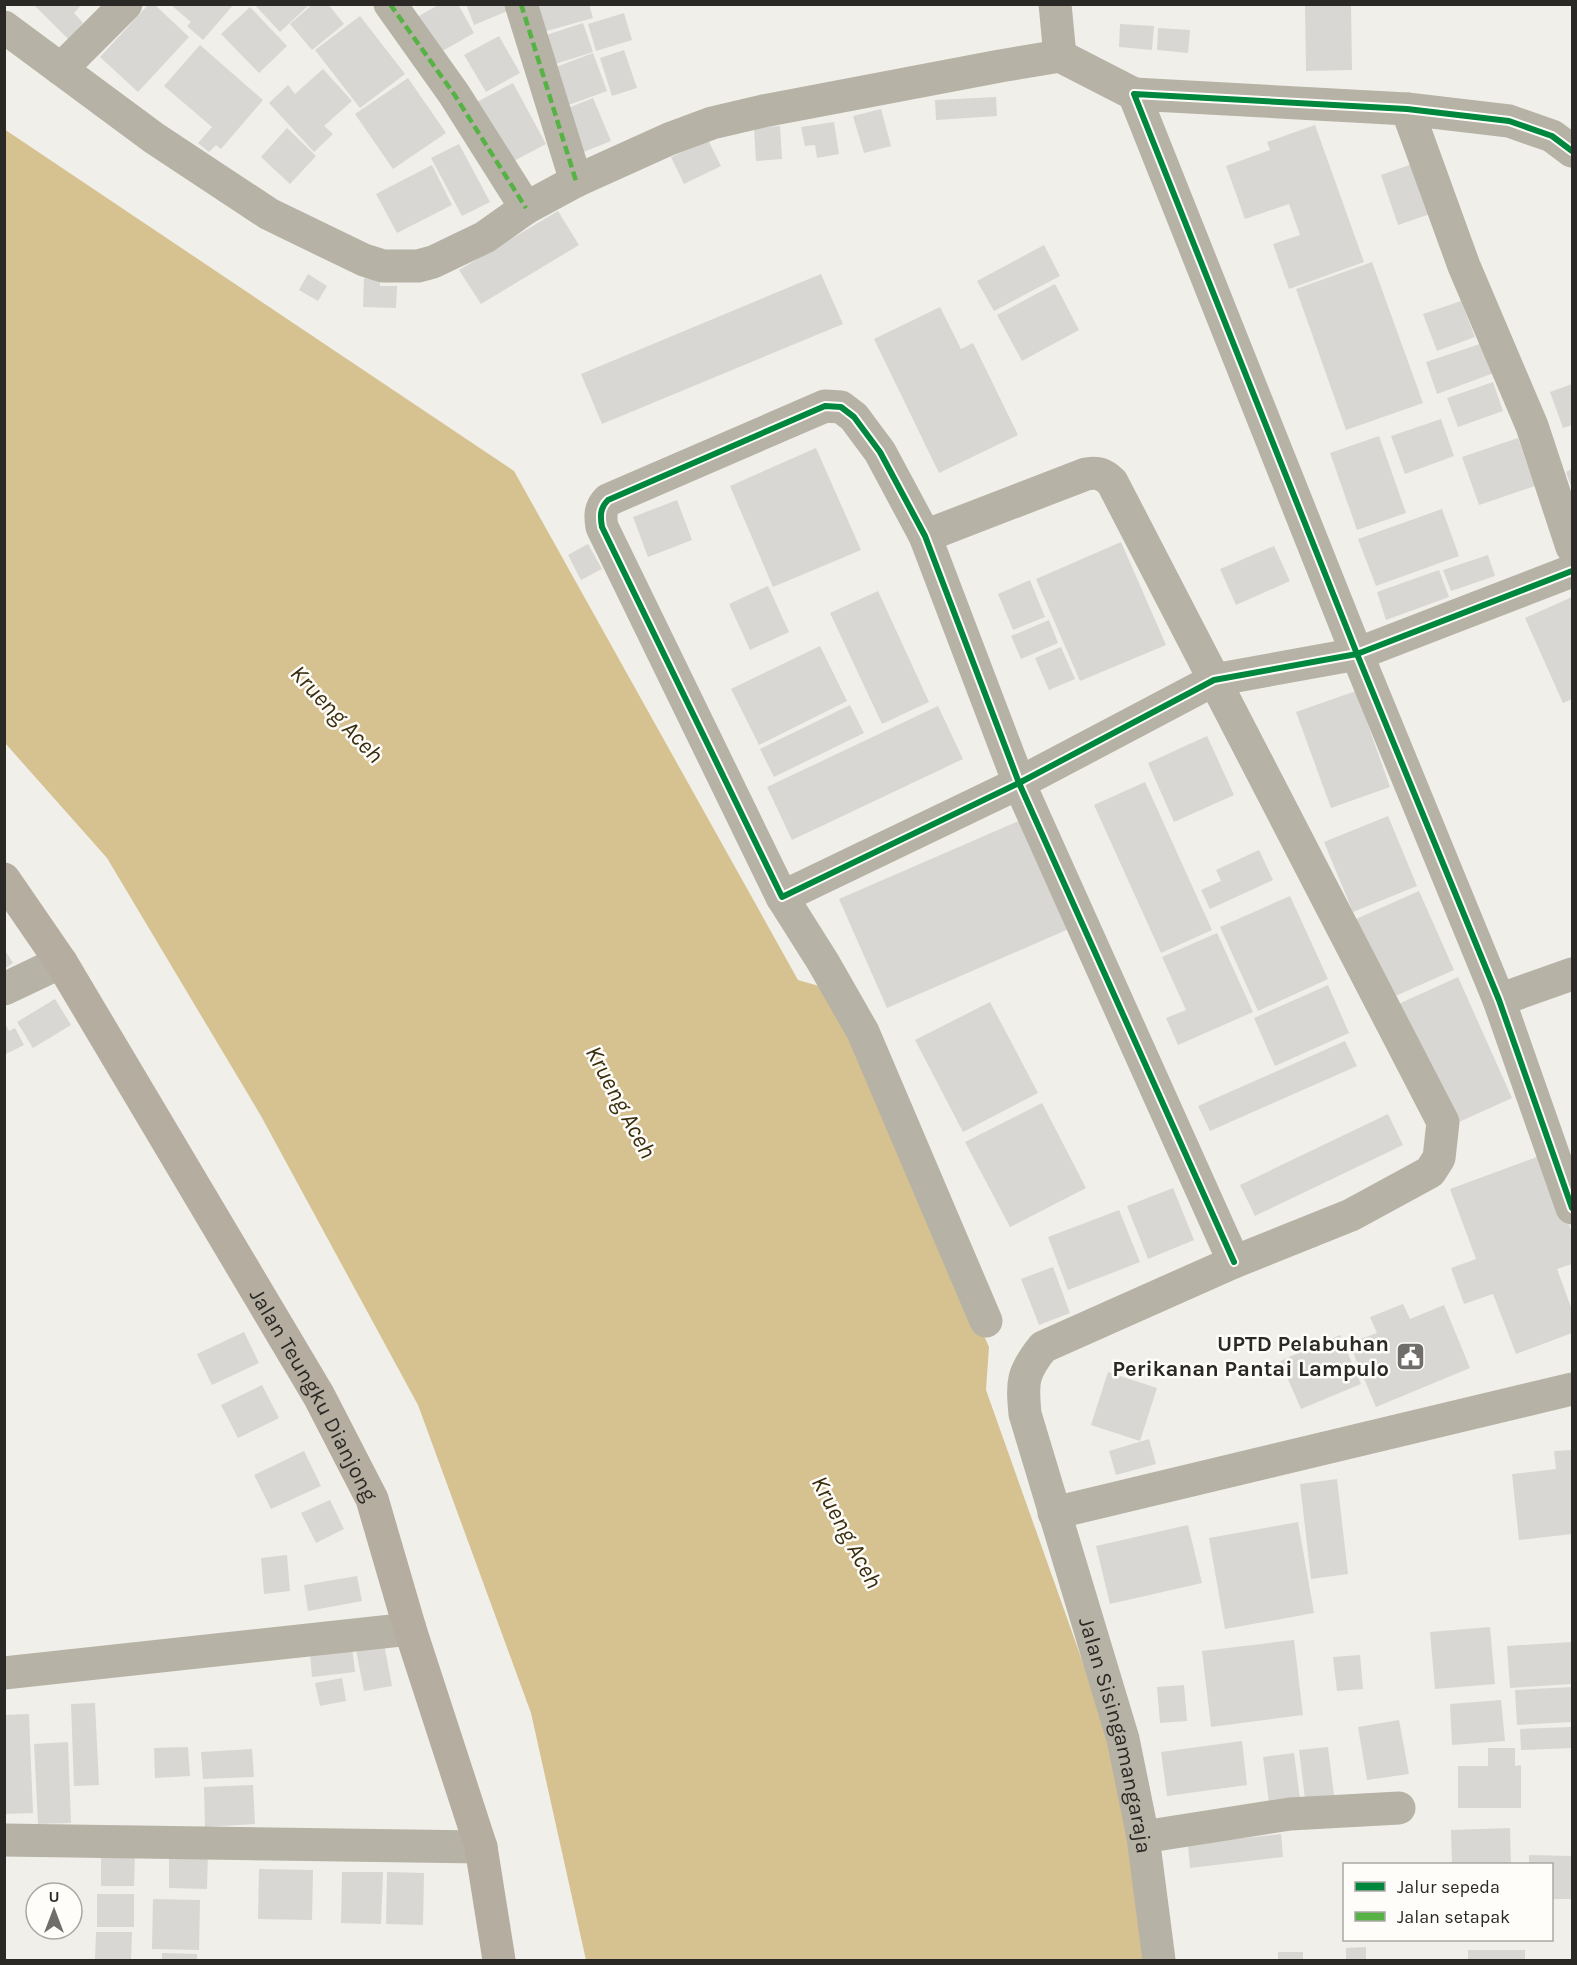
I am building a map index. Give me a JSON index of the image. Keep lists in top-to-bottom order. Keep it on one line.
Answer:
{"streets":{"street":["Jalan Teungku Dianjong","Jalan Sisingamangaraja"]},"water":["Krueng Aceh"],"places":{"public building":["UPTD Pelabuhan Perikanan Pantai Lampulo"]},"legend":["Jalur sepeda","Jalan setapak"],"north":"top"}
